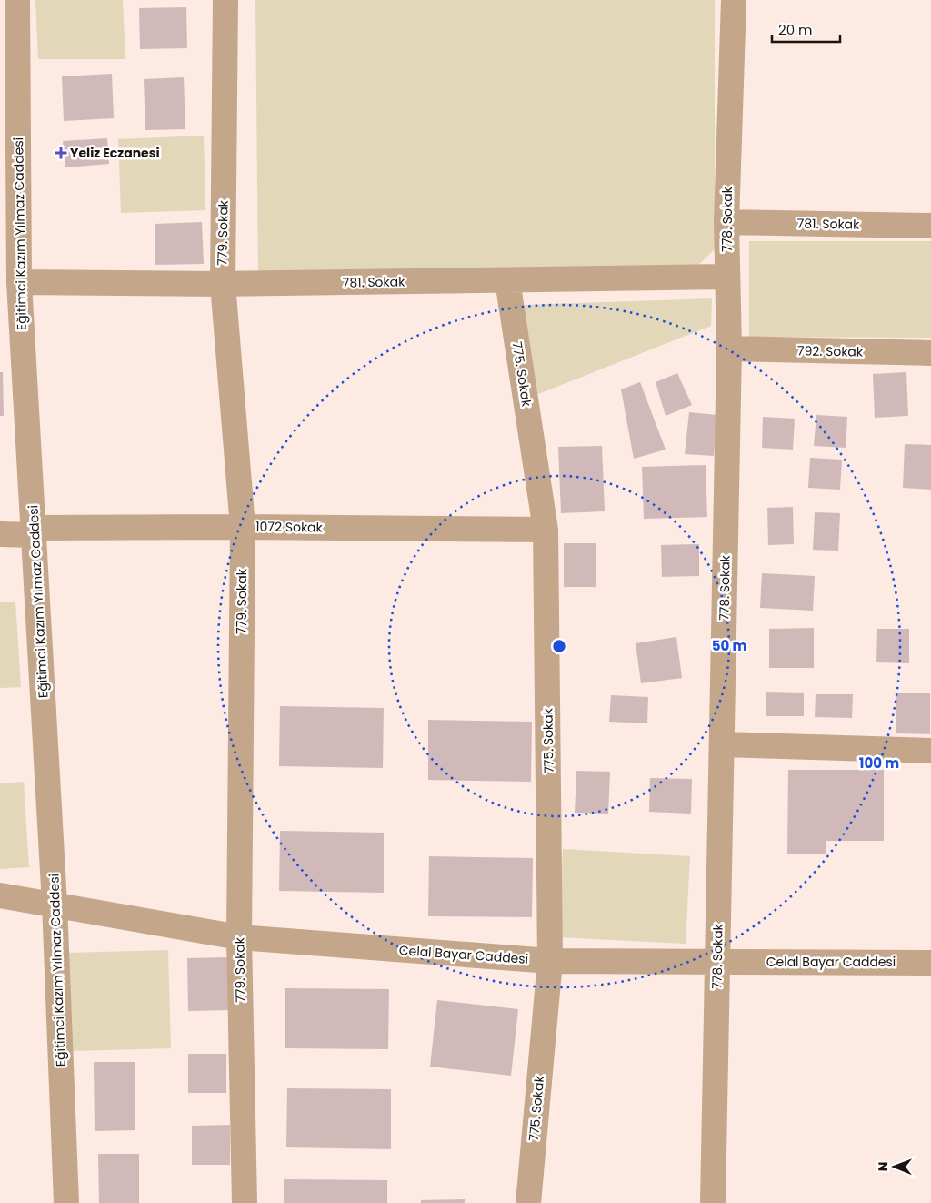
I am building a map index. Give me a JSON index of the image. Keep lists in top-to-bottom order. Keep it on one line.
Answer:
{"streets":{"street":["778. Sokak","781. Sokak","779. Sokak","Eğitimci Kazım Yılmaz Caddesi","792. Sokak","775. Sokak","1072 Sokak","Celal Bayar Caddesi"]},"crossings":[["778. Sokak","781. Sokak"],["778. Sokak","792. Sokak"],["778. Sokak","Celal Bayar Caddesi"],["781. Sokak","779. Sokak"],["781. Sokak","Eğitimci Kazım Yılmaz Caddesi"],["781. Sokak","775. Sokak"],["779. Sokak","1072 Sokak"],["779. Sokak","Celal Bayar Caddesi"],["Eğitimci Kazım Yılmaz Caddesi","1072 Sokak"],["Eğitimci Kazım Yılmaz Caddesi","Celal Bayar Caddesi"],["775. Sokak","1072 Sokak"],["775. Sokak","Celal Bayar Caddesi"]],"places":{"health":["Yeliz Eczanesi"]},"scale_bar":"20 m","north":"left","rings":["50 m","100 m"]}
